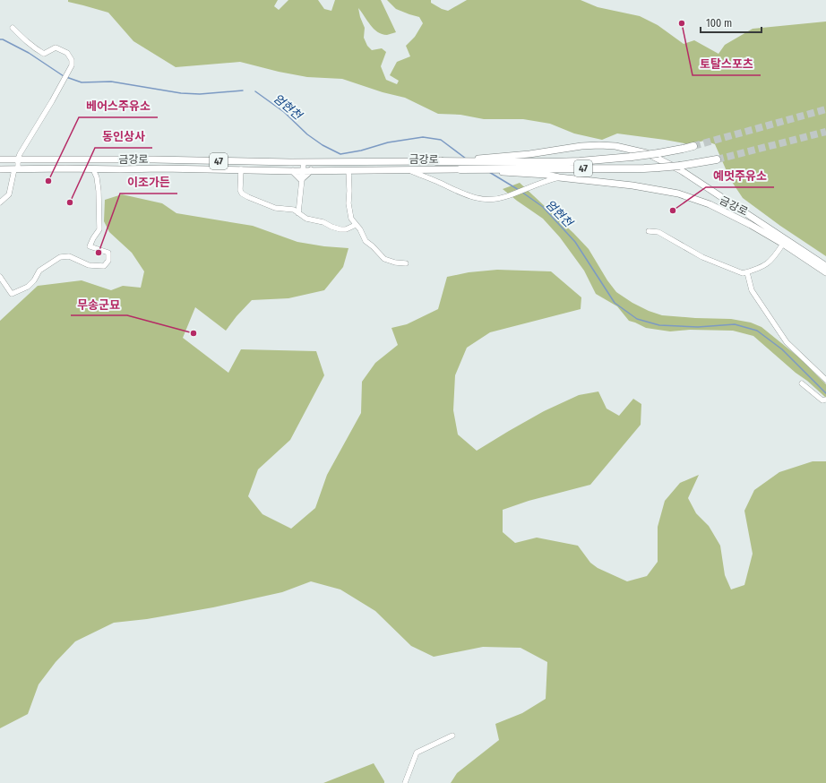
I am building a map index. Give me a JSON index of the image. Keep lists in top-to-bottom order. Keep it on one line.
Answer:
{"streets":{"highway":["47"],"main road":["금강로"]},"crossings":[["금강로","47"]],"water":["엄현천"],"places":["토탈스포츠","베어스주유소","동인상사","예멋주유소","이조가든","무송군묘"],"scale_bar":"100 m"}
